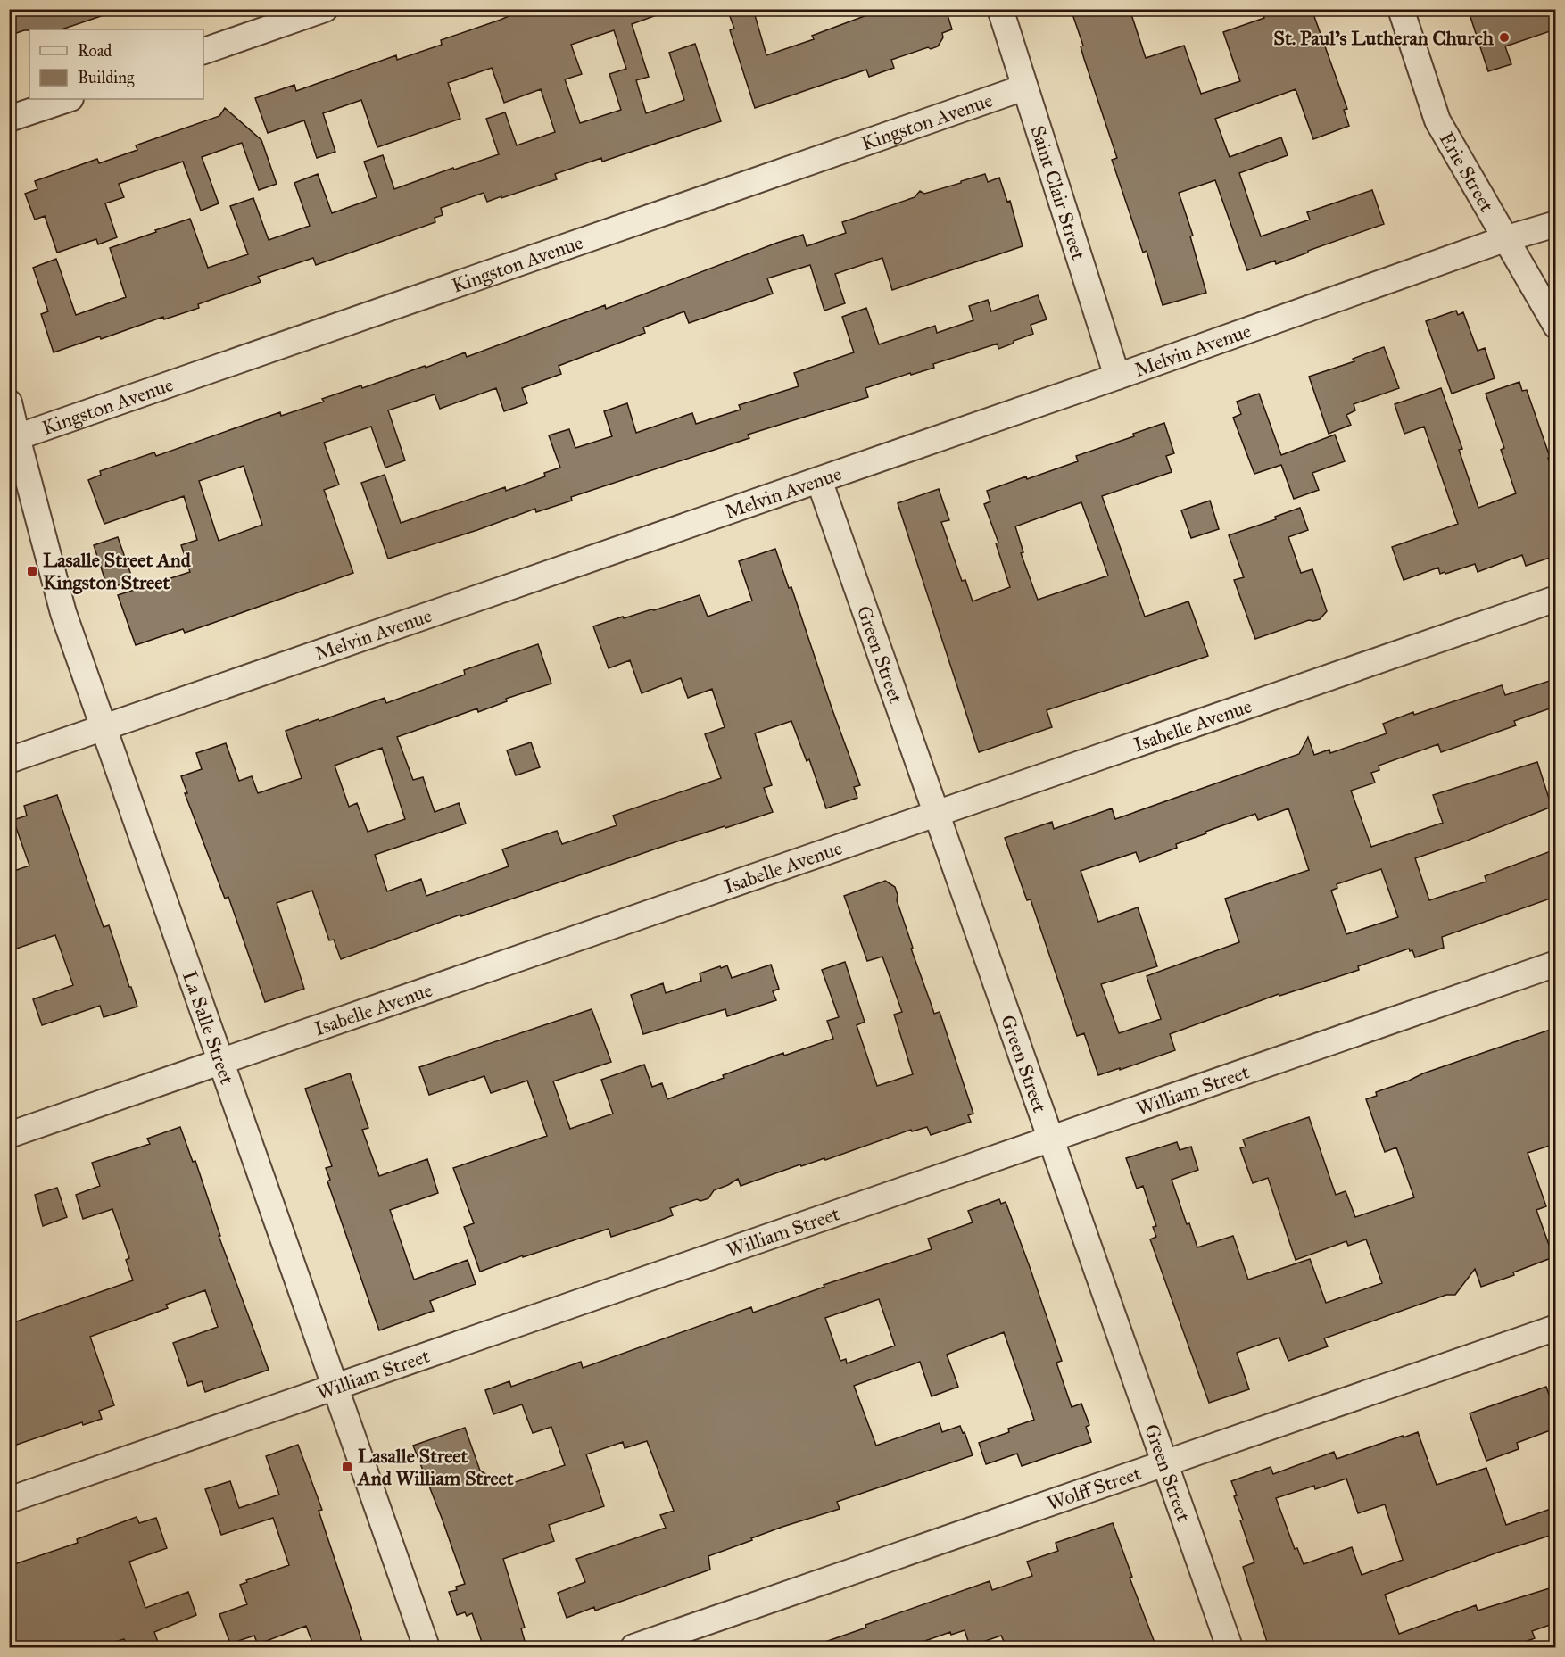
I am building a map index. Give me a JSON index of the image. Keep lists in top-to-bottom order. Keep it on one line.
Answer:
{"streets":{"street":["Kingston Avenue","Erie Street","Saint Clair Street","Melvin Avenue","Green Street","Isabelle Avenue","La Salle Street","William Street","Wolff Street"]},"crossings":[["Kingston Avenue","Saint Clair Street"],["Kingston Avenue","La Salle Street"],["Erie Street","Melvin Avenue"],["Saint Clair Street","Melvin Avenue"],["Melvin Avenue","Green Street"],["Melvin Avenue","La Salle Street"],["Green Street","Isabelle Avenue"],["Green Street","William Street"],["Green Street","Wolff Street"],["Isabelle Avenue","La Salle Street"],["La Salle Street","William Street"]],"places":{"other":["St. Paul's Lutheran Church"],"transit":["Lasalle Street And Kingston Street","Lasalle Street And William Street"]},"legend":["Road","Building"]}
